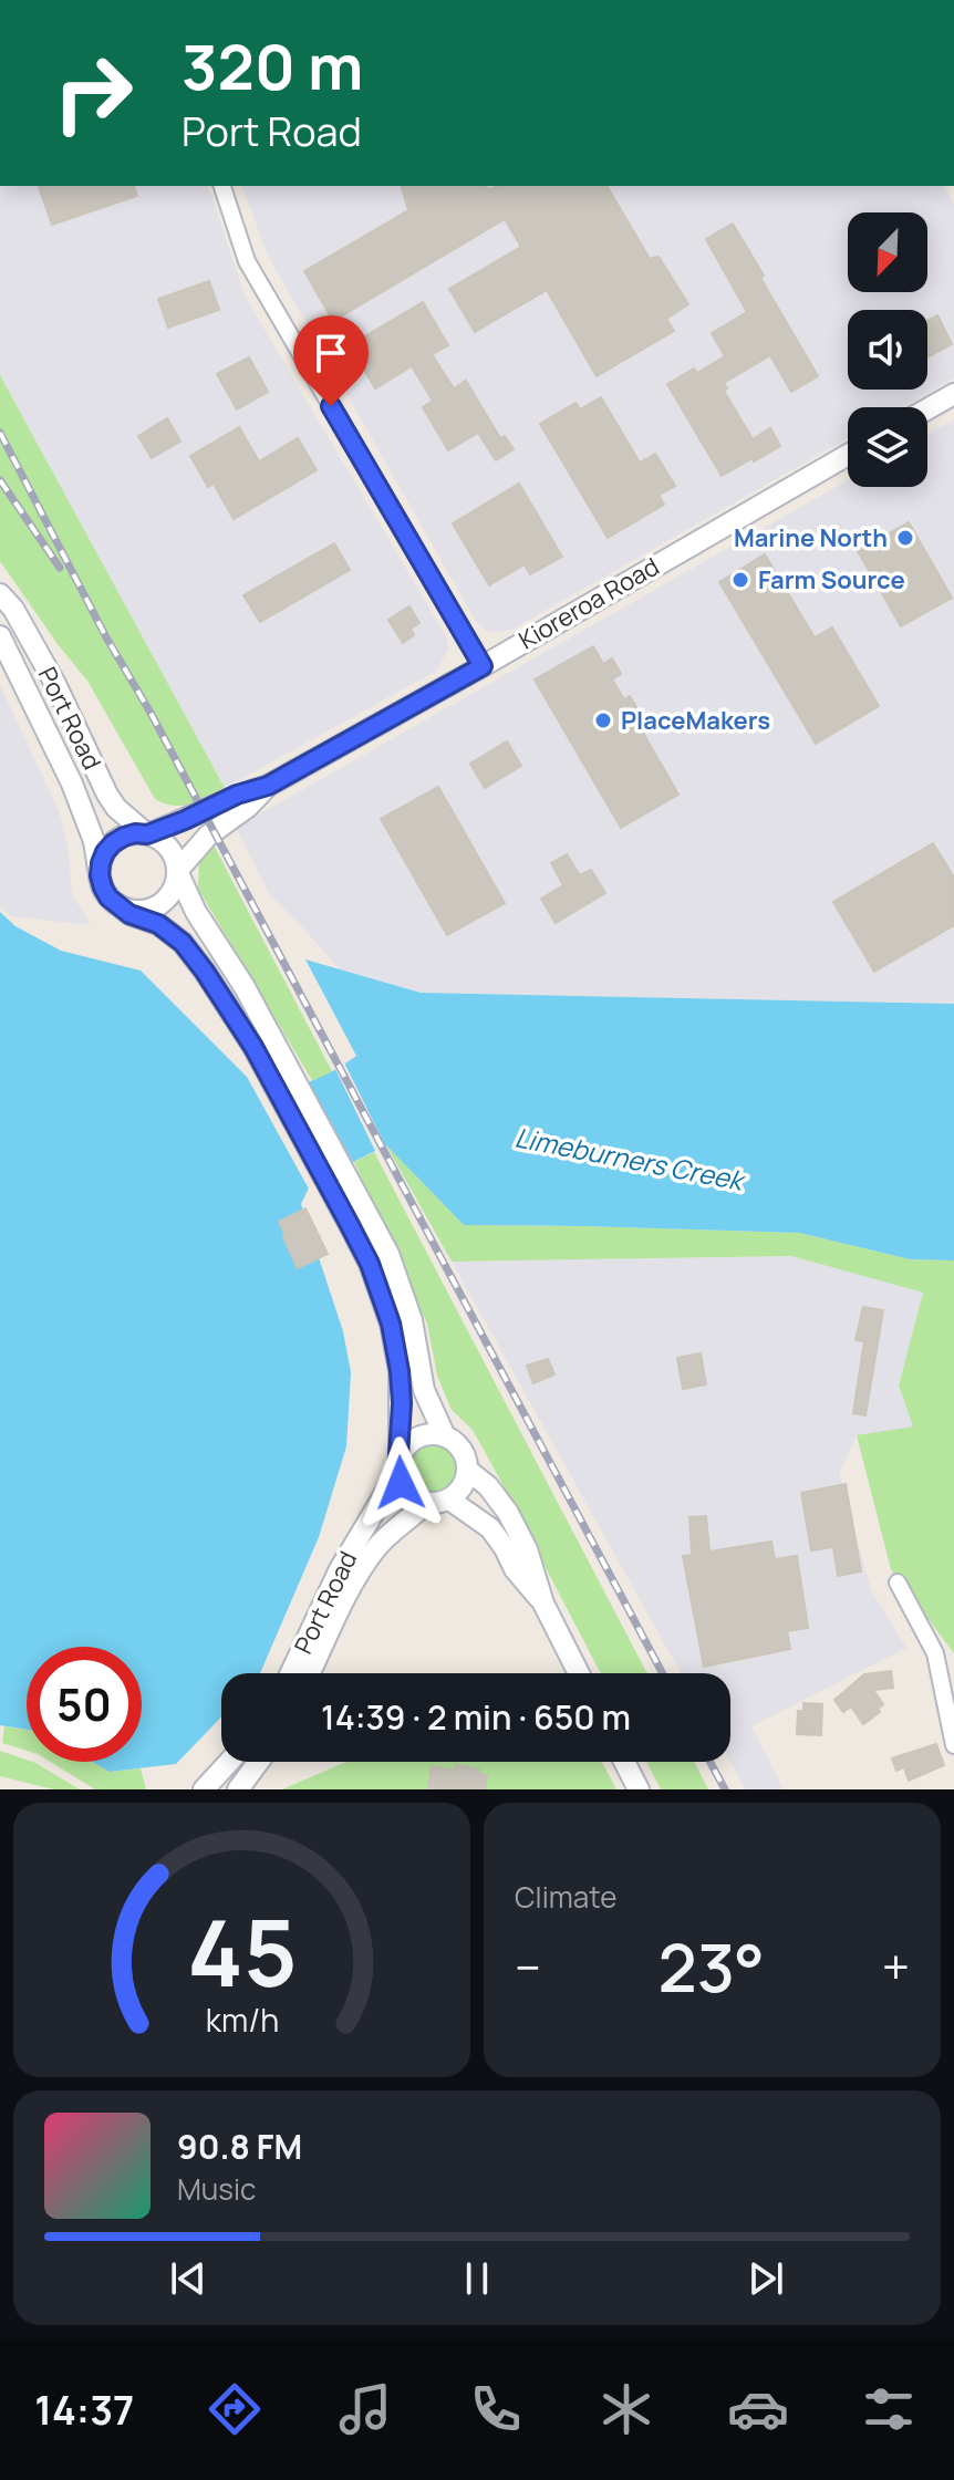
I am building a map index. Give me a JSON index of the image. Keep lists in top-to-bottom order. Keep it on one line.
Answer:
{"streets":{"main road":["Kioreroa Road","Port Road"]},"crossings":[["Kioreroa Road","Port Road"]],"water":["Limeburners Creek"],"places":["Marine North","Farm Source","PlaceMakers"],"north":"bottom left","page":{"turn":["320 m","Port Road"],"limit":"50","trip":"14:39 · 2 min · 650 m","tile":"Climate","heat":["−","23°","+"],"song":["90.8 FM","Music"],"tabs":"14:37","gauge":["45","km/h"]}}
